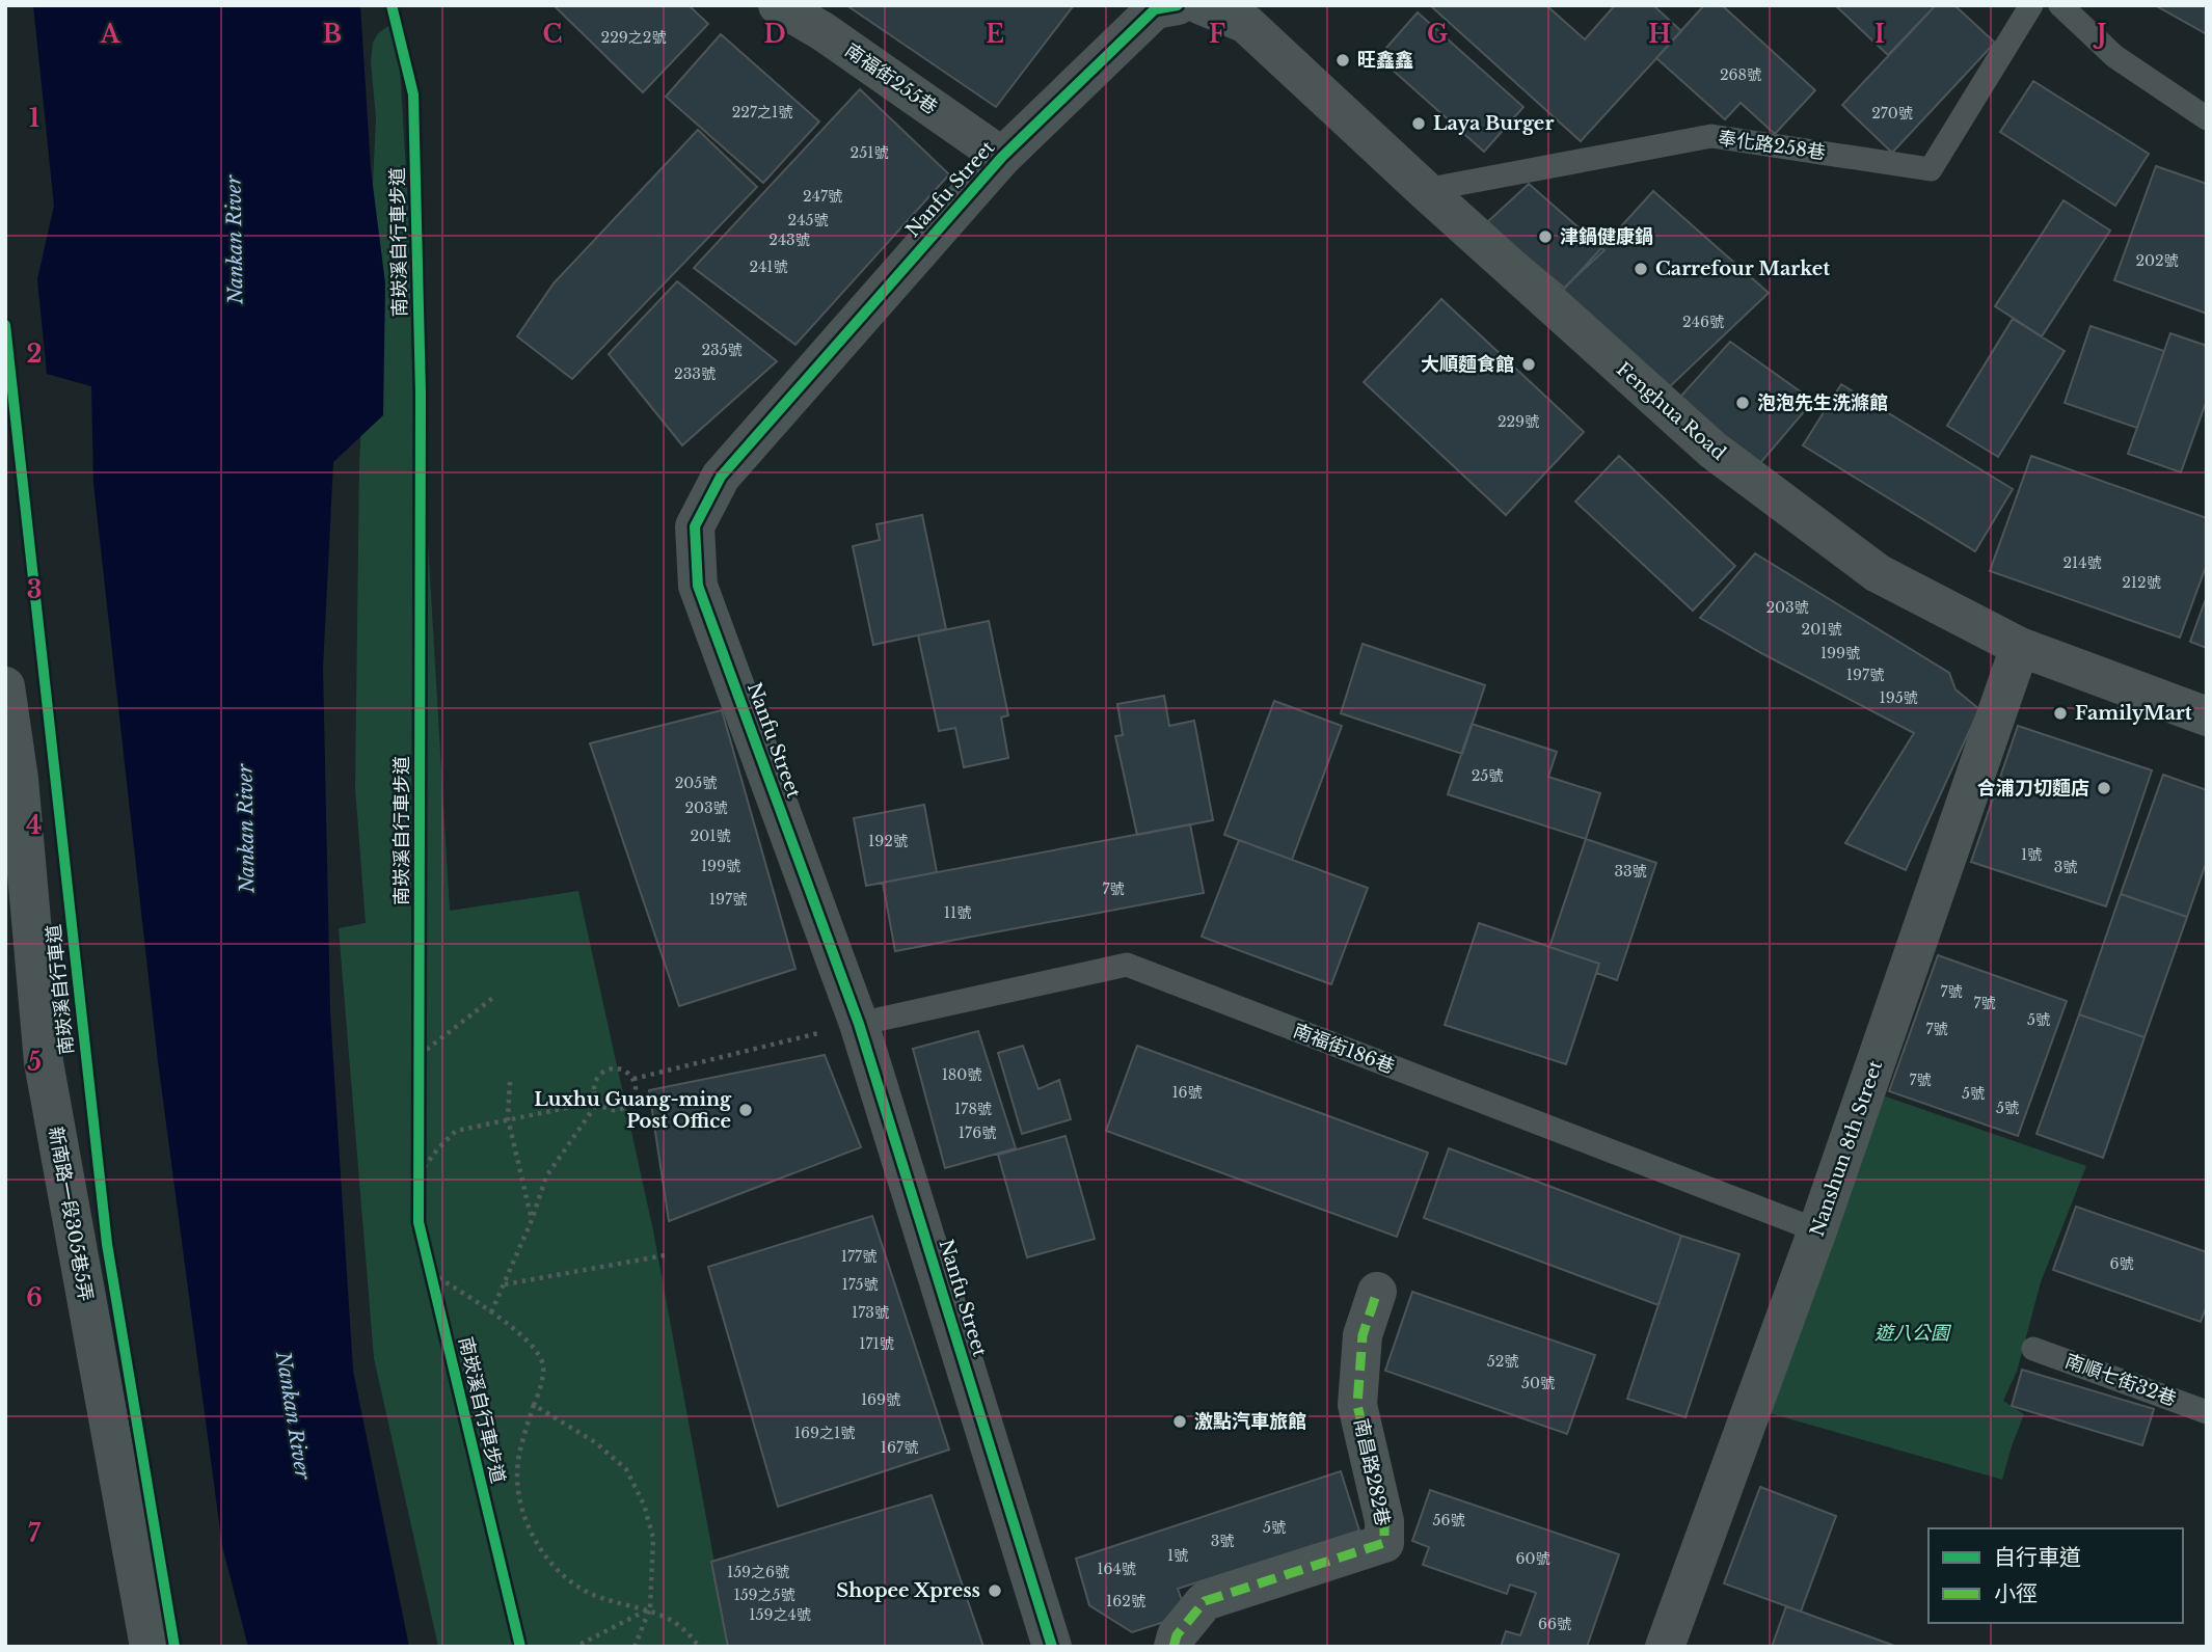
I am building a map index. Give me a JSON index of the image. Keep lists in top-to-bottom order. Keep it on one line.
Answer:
{"streets":{"street":["南福街255巷","Nanfu Street","Fenghua Road","Nanshun 8th Street","新南路一段305巷5弄","南昌路282巷"],"lane":["奉化路258巷","南福街186巷","南順七街32巷"],"cycle path":["南崁溪自行車步道","南崁溪自行車道"]},"crossings":[["南福街255巷","Nanfu Street"],["奉化路258巷","Fenghua Road"],["Nanfu Street","南福街186巷"],["Fenghua Road","Nanshun 8th Street"],["南福街186巷","Nanshun 8th Street"]],"water":["Nankan River"],"parks":["遊八公園"],"places":["旺鑫鑫","Laya Burger","津鍋健康鍋","Carrefour Market","大順麵食館","泡泡先生洗滌館","FamilyMart","合浦刀切麵店","Luxhu Guang-ming Post Office","激點汽車旅館","Shopee Xpress"],"house_numbers":["229之2號","268號","227之1號","270號","251號","247號","245號","243號","202號","241號","246號","235號","233號","229號","214號","212號","203號","201號","199號","197號","195號","25號","205號","203號","201號","192號","1號","199號","3號","33號","7號","197號","11號","7號","7號","5號","7號","180號","7號","16號","5號","5號","178號","176號","177號","6號","175號","173號","171號","52號","50號","169號","169之1號","167號","56號","5號","3號","1號","60號","164號","159之6號","159之5號","162號","159之4號","66號"],"legend":["自行車道","小徑"],"grid":{"columns":["A","B","C","D","E","F","G","H","I","J"],"rows":["1","2","3","4","5","6","7"]}}
